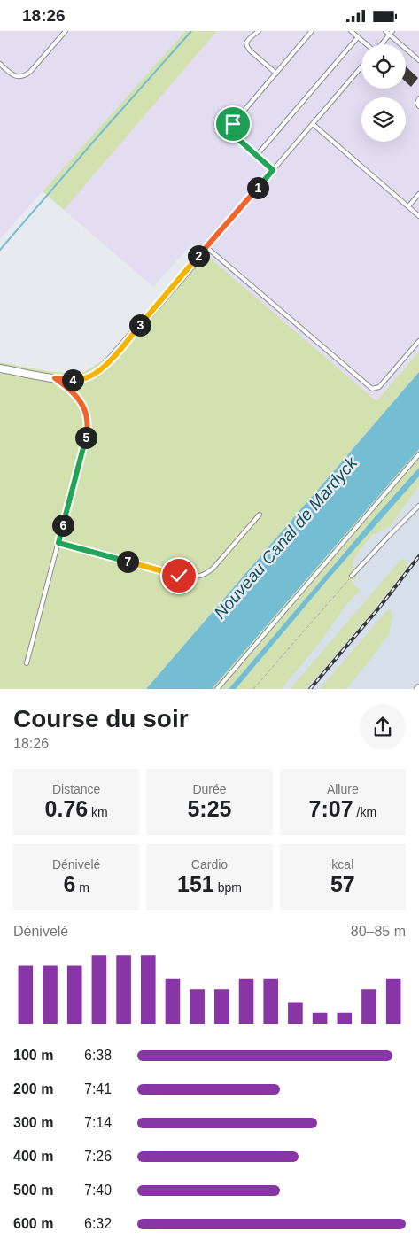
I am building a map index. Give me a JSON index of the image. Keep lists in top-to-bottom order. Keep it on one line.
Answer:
{"water":["Nouveau Canal de Mardyck"],"page":{"status":"18:26","pins":["1","2","3","4","5","6","7"],"heading":["Course du soir","18:26"],"stats":[["Distance","0.76 km"],["Durée","5:25"],["Allure","7:07 /km"],["Dénivelé","6 m"],["Cardio","151 bpm"],["kcal","57"]],"chart":["Dénivelé","80–85 m"],"list":[{"name":"100 m","note":"6:38"},{"name":"200 m","note":"7:41"},{"name":"300 m","note":"7:14"},{"name":"400 m","note":"7:26"},{"name":"500 m","note":"7:40"},{"name":"600 m","note":"6:32"}]}}
